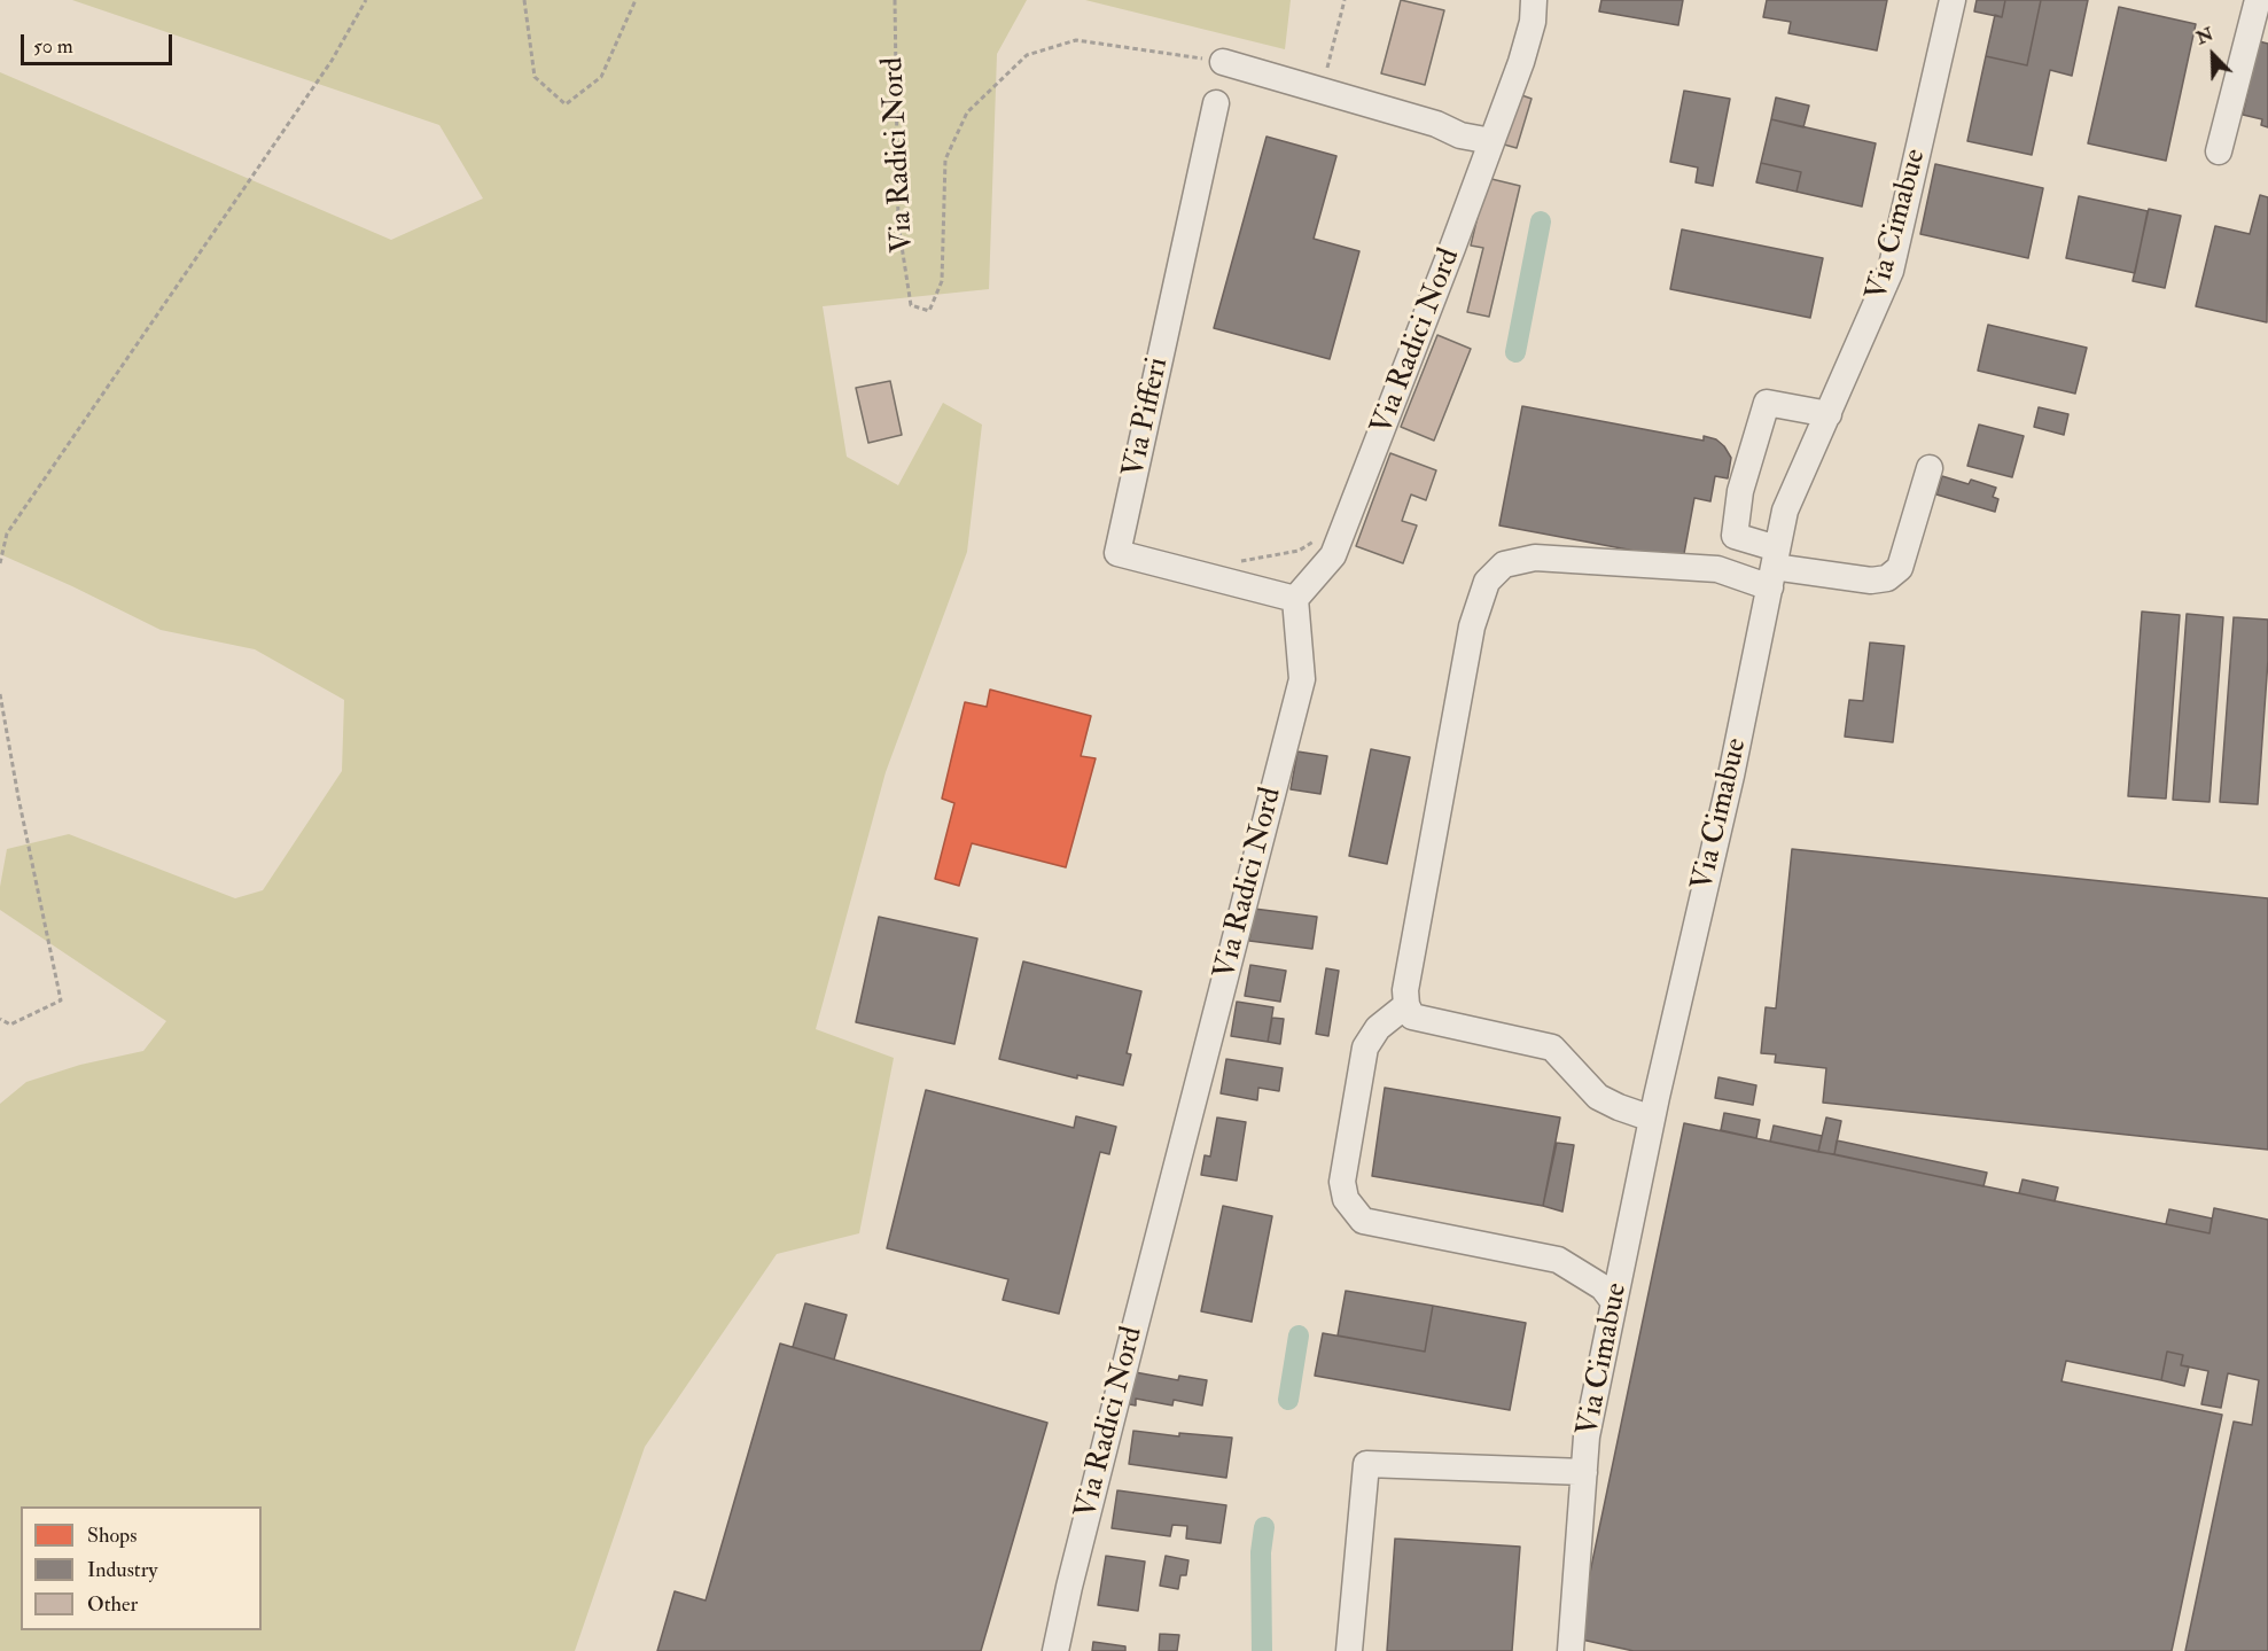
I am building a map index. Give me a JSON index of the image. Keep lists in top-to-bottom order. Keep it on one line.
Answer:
{"streets":{"street":["Via Radici Nord","Via Cimabue","Via Pifferi"]},"crossings":[["Via Radici Nord","Via Pifferi"]],"legend":["Shops","Industry","Other"],"scale_bar":"50 m","north":"top left"}
